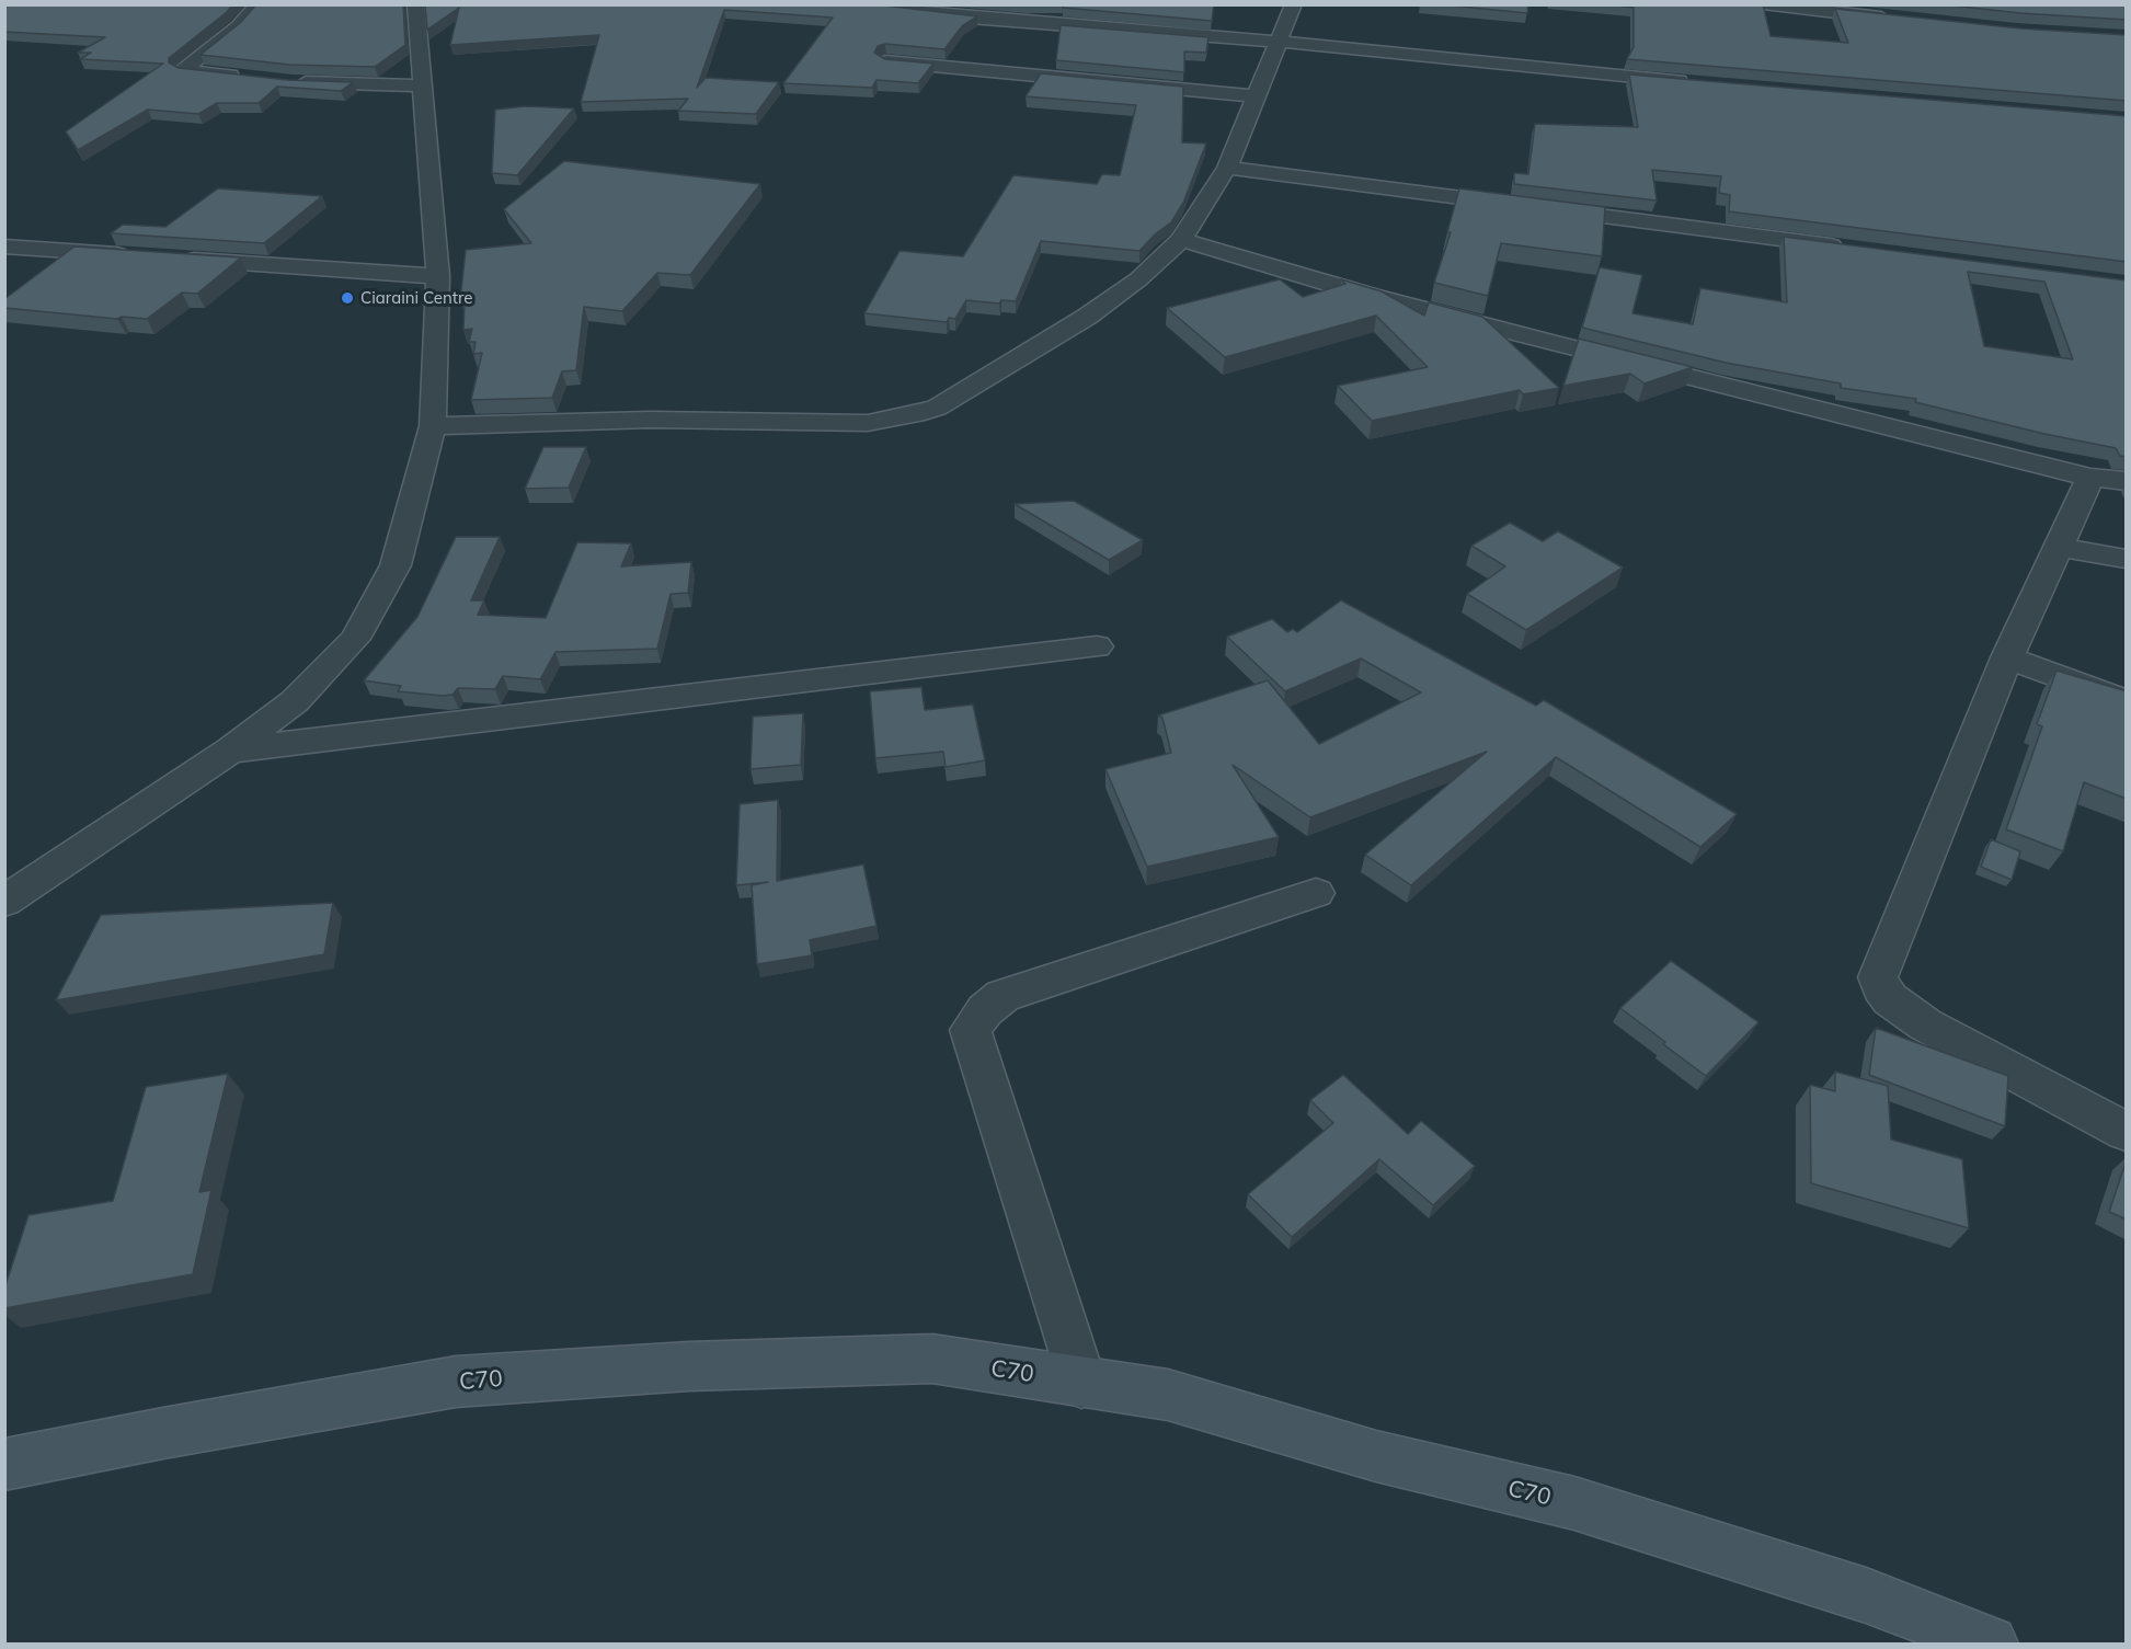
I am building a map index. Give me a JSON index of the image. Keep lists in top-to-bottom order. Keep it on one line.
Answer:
{"streets":{"main road":["C70"]},"places":["Ciaraini Centre"]}
